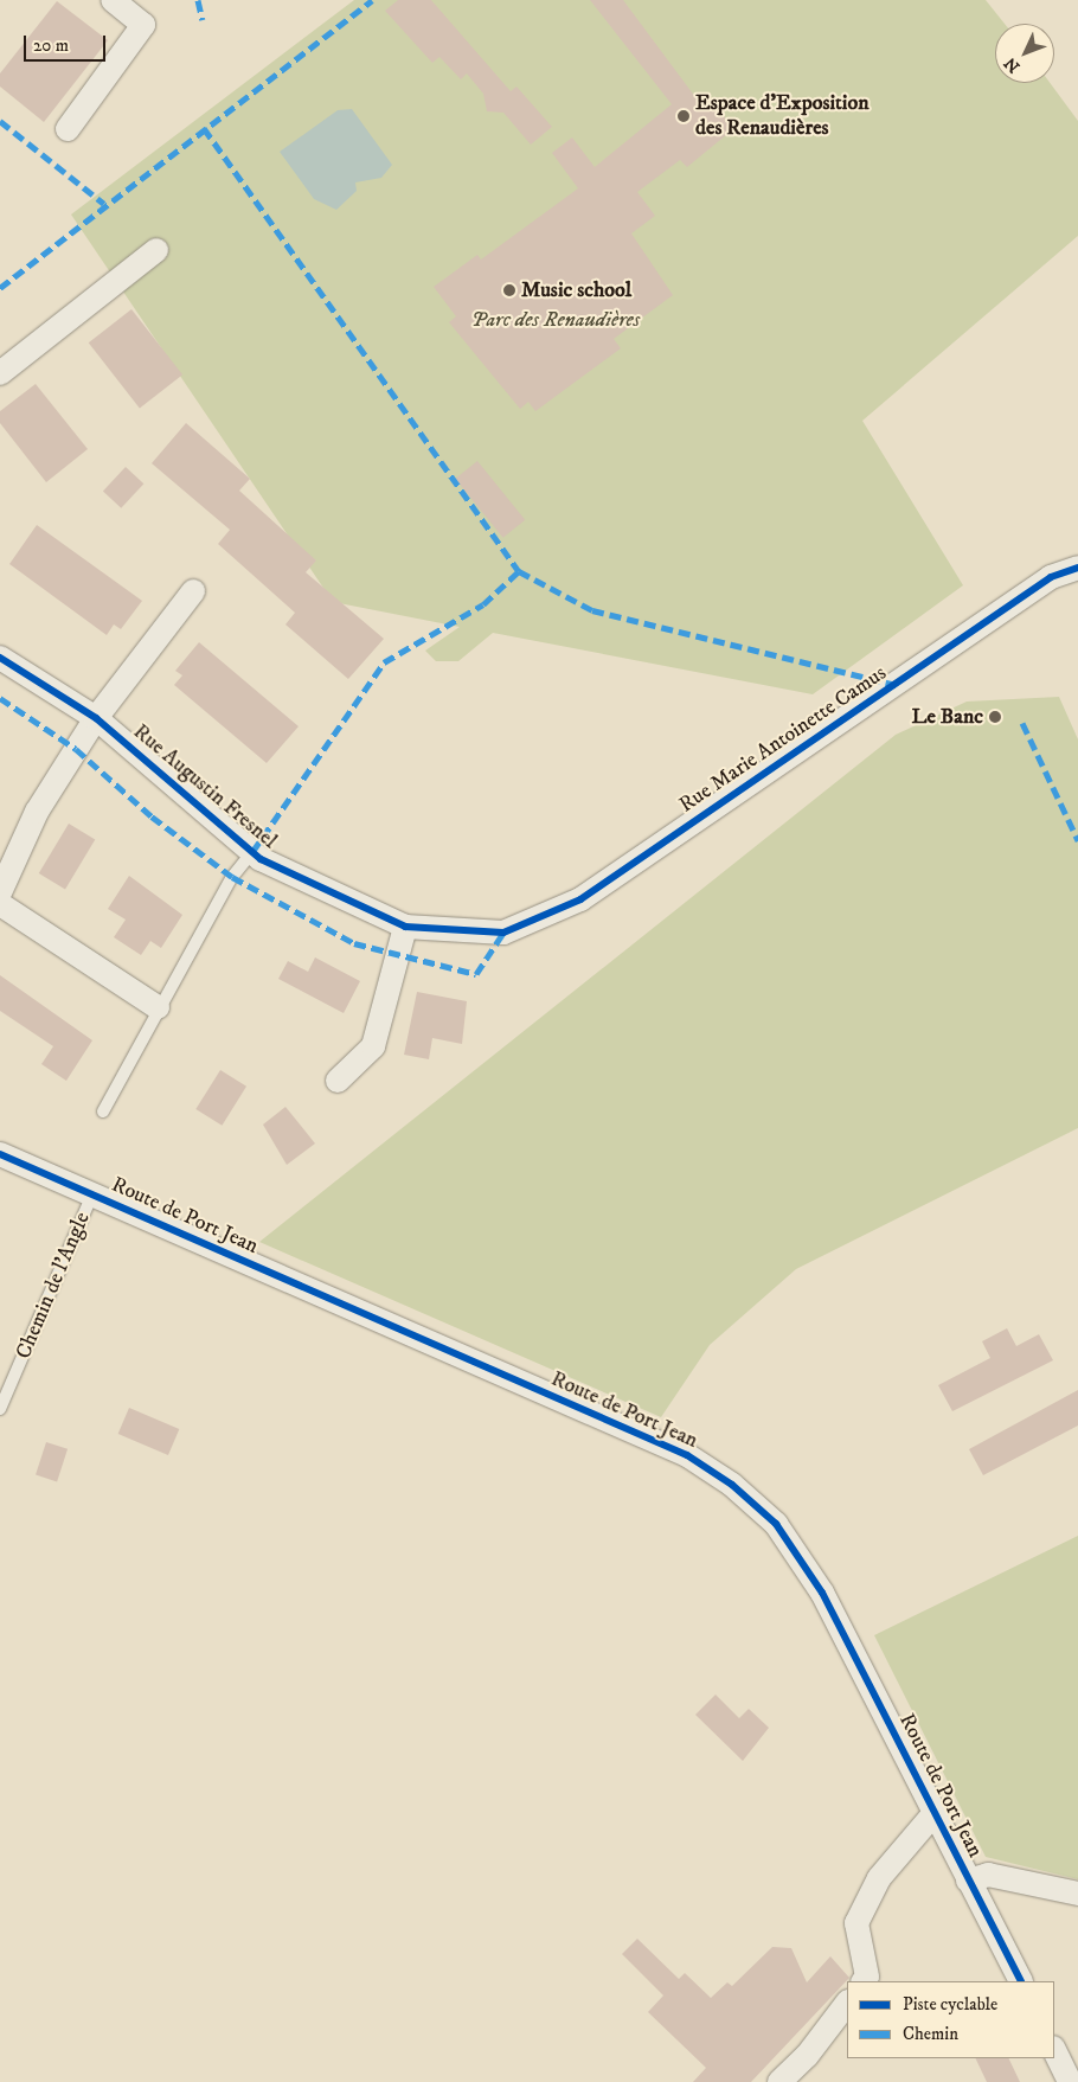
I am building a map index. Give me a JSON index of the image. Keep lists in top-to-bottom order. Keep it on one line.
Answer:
{"streets":{"street":["Rue Marie Antoinette Camus","Rue Augustin Fresnel","Route de Port Jean"],"lane":["Chemin de l'Angle"]},"crossings":[["Rue Marie Antoinette Camus","Rue Augustin Fresnel"],["Route de Port Jean","Chemin de l'Angle"]],"parks":["Parc des Renaudières"],"places":["Espace d'Exposition des Renaudières","Music school","Le Banc"],"legend":["Piste cyclable","Chemin"],"scale_bar":"20 m","north":"bottom left"}
